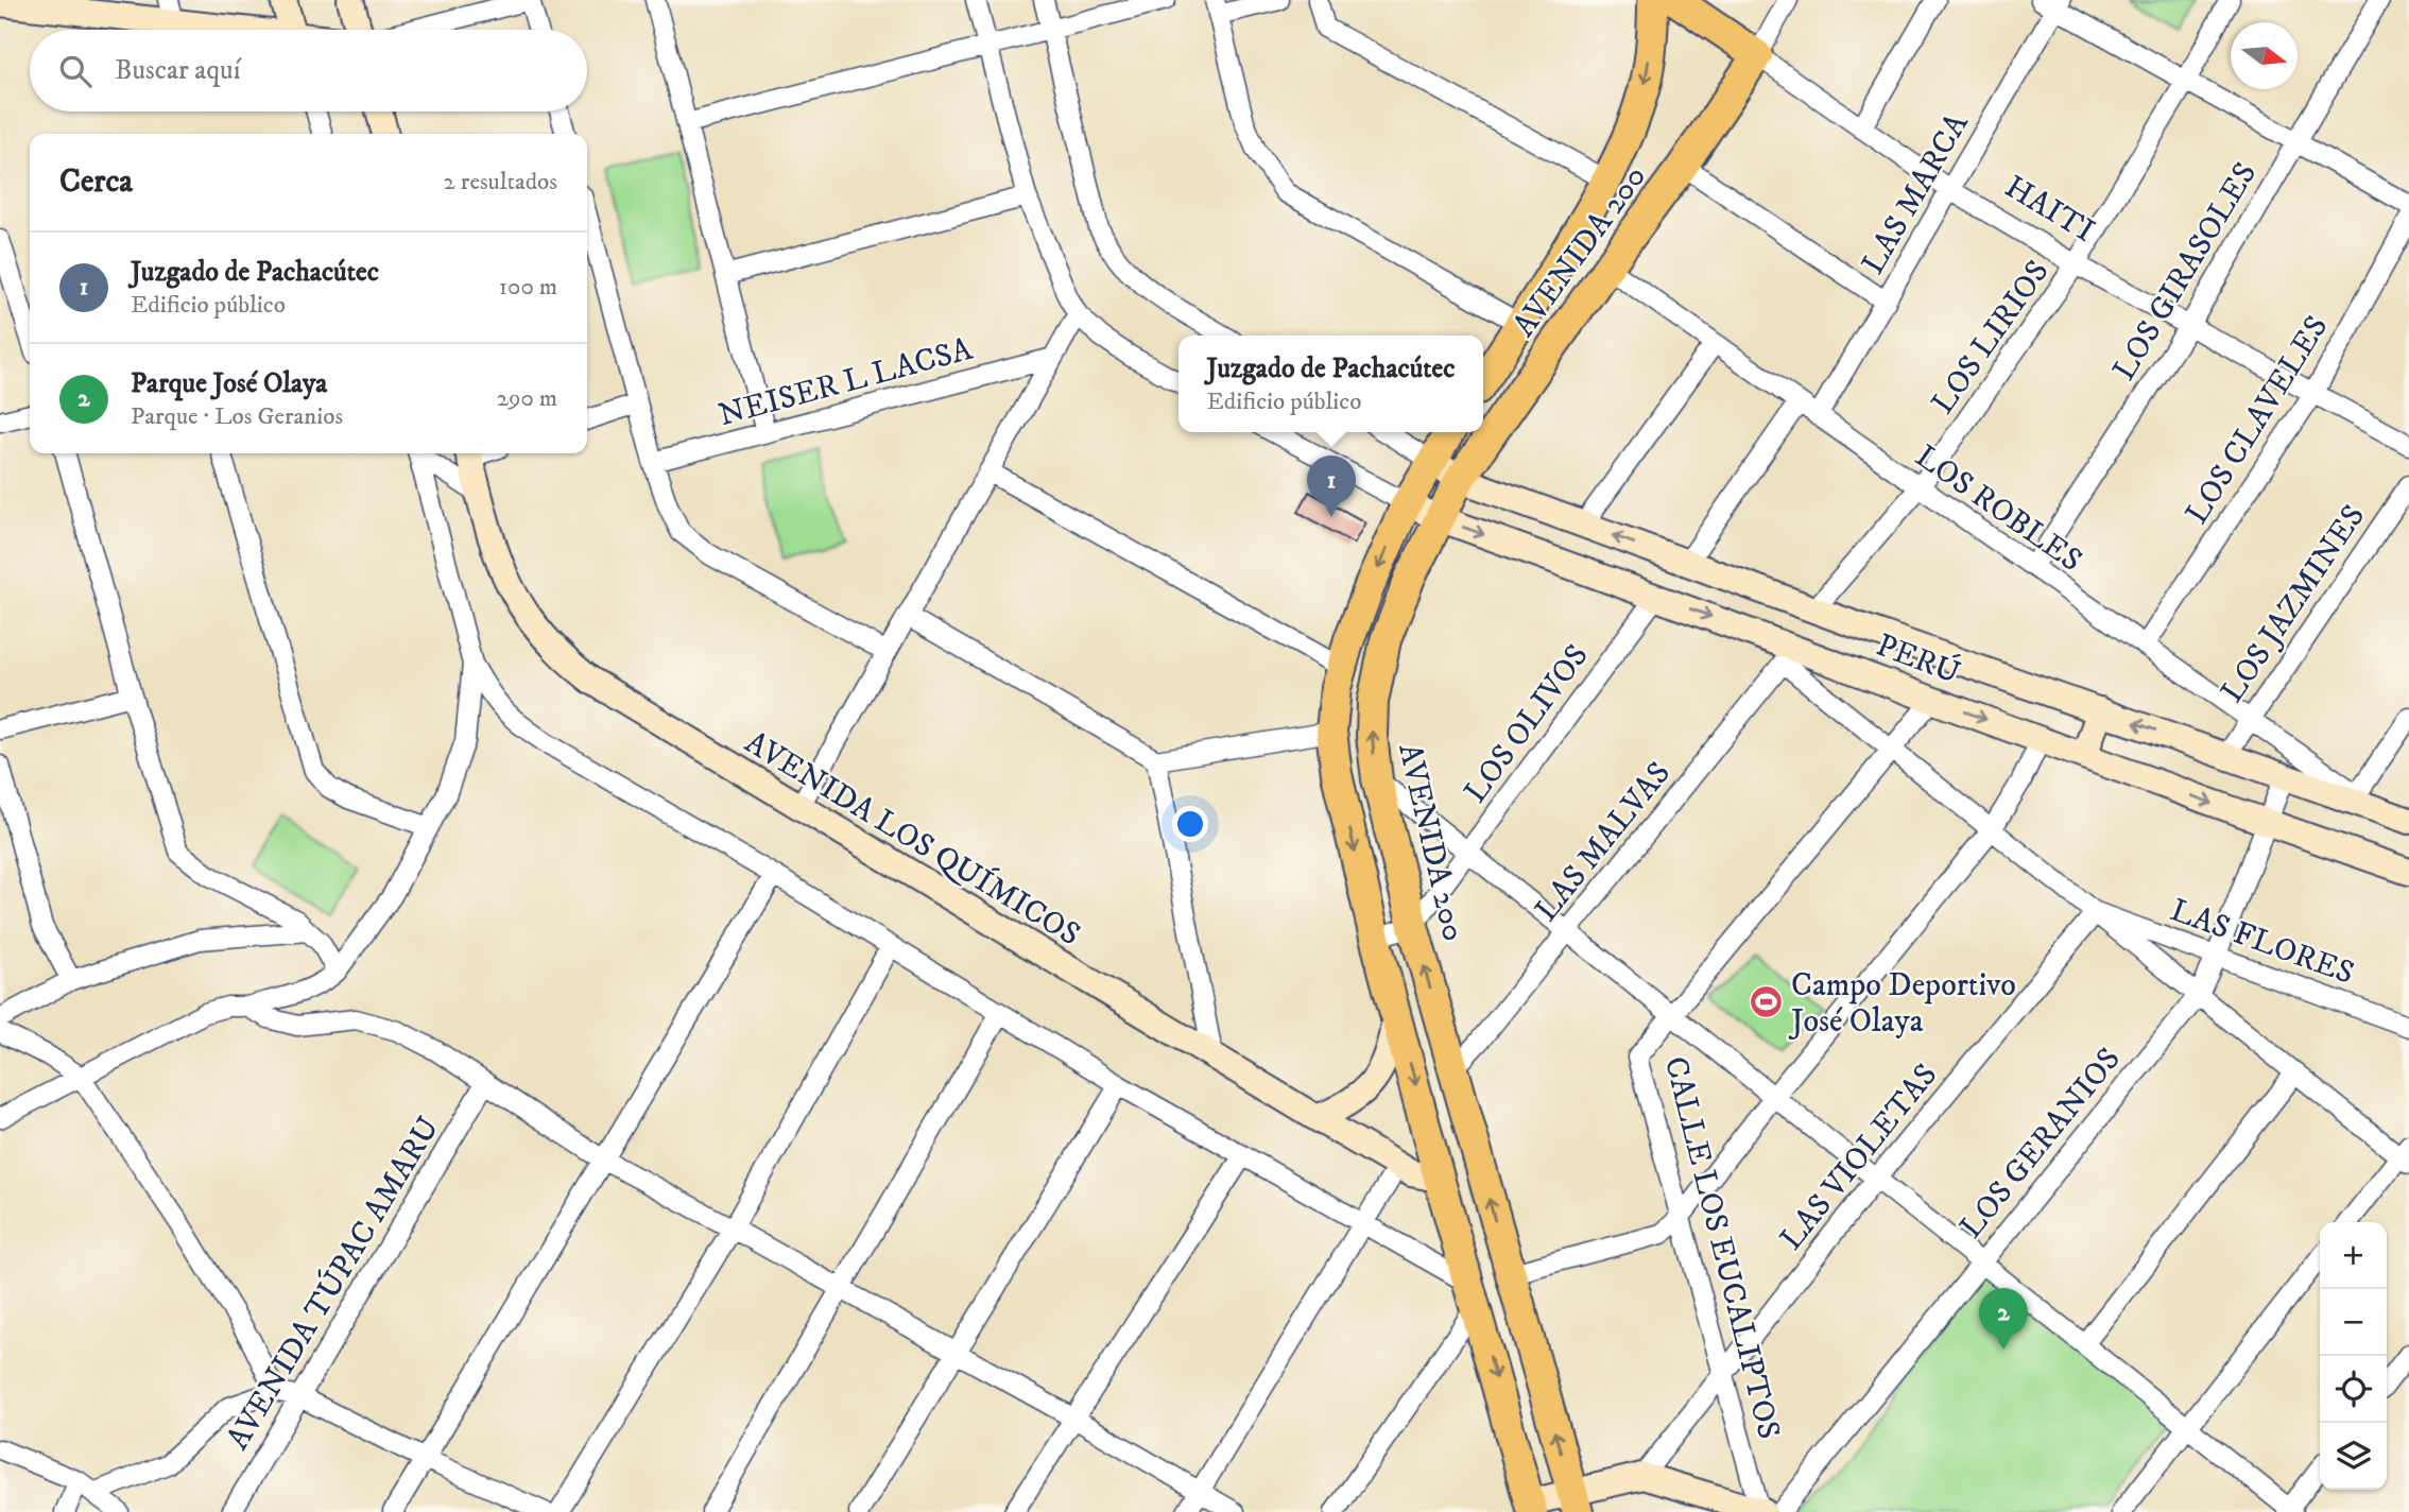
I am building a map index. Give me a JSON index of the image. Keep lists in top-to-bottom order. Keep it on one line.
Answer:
{"streets":{"main road":["HAITI","AVENIDA 200","PERÚ","AVENIDA LOS QUÍMICOS"],"street":["LAS MARCA","LOS GIRASOLES","LOS LIRIOS","NEISER L LACSA","LOS CLAVELES","LOS ROBLES","LOS JAZMINES","LOS OLIVOS","LAS MALVAS","LAS FLORES","LOS GERANIOS","LAS VIOLETAS","CALLE LOS EUCALIPTOS","AVENIDA TÚPAC AMARU"]},"crossings":[["LAS MARCA","HAITI"],["LAS MARCA","LOS ROBLES"],["HAITI","AVENIDA 200"],["HAITI","LOS GIRASOLES"],["HAITI","LOS LIRIOS"],["HAITI","LOS CLAVELES"],["AVENIDA 200","LOS ROBLES"],["AVENIDA 200","PERÚ"],["AVENIDA 200","LOS OLIVOS"],["AVENIDA 200","LAS MALVAS"],["LOS GIRASOLES","LOS ROBLES"],["LOS LIRIOS","LOS ROBLES"],["LOS LIRIOS","PERÚ"],["LOS CLAVELES","LOS ROBLES"],["LOS ROBLES","LOS JAZMINES"],["LOS ROBLES","PERÚ"],["LOS JAZMINES","PERÚ"],["PERÚ","LOS OLIVOS"],["PERÚ","LAS MALVAS"],["PERÚ","LOS GERANIOS"],["PERÚ","CALLE LOS EUCALIPTOS"],["LAS FLORES","LOS GERANIOS"],["LAS FLORES","LAS VIOLETAS"],["LOS GERANIOS","CALLE LOS EUCALIPTOS"],["LAS VIOLETAS","CALLE LOS EUCALIPTOS"]],"places":{"sports":["Campo Deportivo José Olaya"]},"north":"right","page":{"search":"Buscar aquí","heading":["Cerca","2 resultados"],"list":[{"mark":"1","name":"Juzgado de Pachacútec","note":"Edificio público","value":"100 m"},{"mark":"2","name":"Parque José Olaya","note":"Parque · Los Geranios","value":"290 m"}],"popup":["Juzgado de Pachacútec","Edificio público"],"pins":["1","2"],"map_buttons":["+","−"]}}
